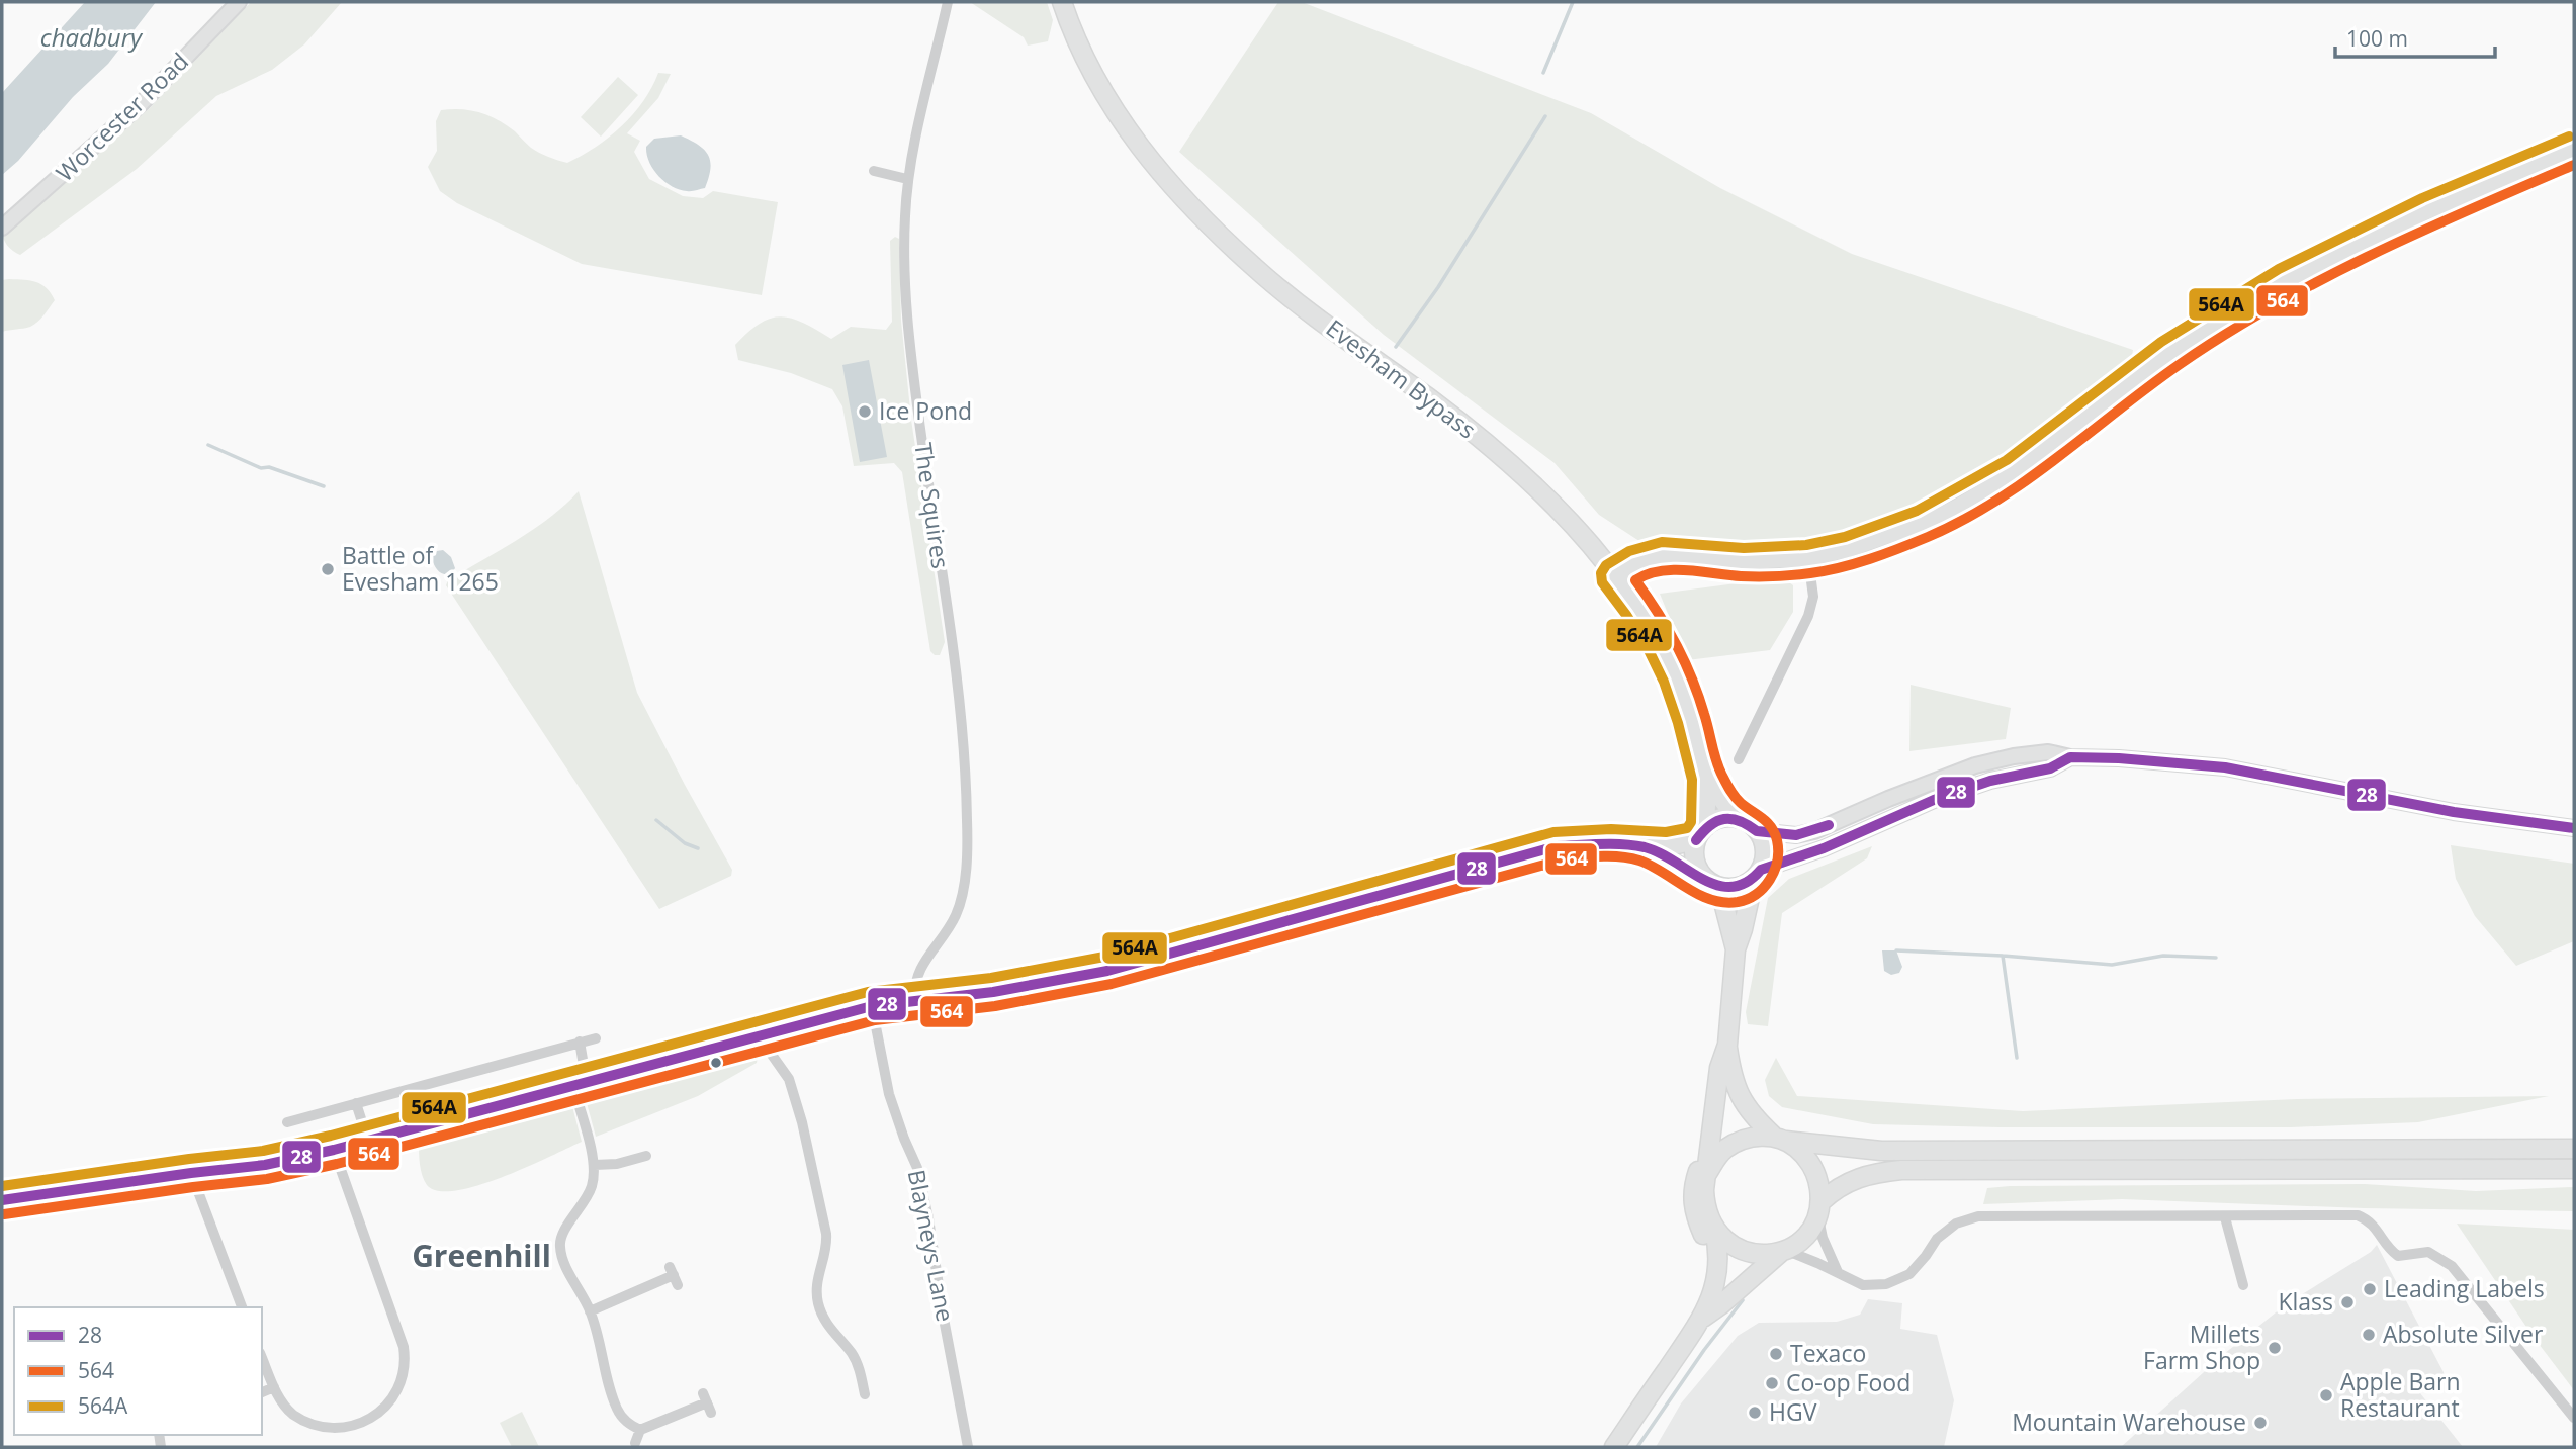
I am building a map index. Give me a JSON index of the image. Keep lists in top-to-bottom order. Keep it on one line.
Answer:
{"streets":{"highway":["Evesham Bypass"],"main road":["Worcester Road"],"street":["The Squires","Blayneys Lane"]},"districts":["Greenhill"],"water":["chadbury"],"places":["Ice Pond","Battle of Evesham 1265","Leading Labels","Klass","Absolute Silver","Millets Farm Shop","Texaco","Co-op Food","Apple Barn Restaurant","HGV","Mountain Warehouse"],"lines":["transit line 564A","transit line 564","transit line 28"],"legend":["28","564","564A"],"scale_bar":"100 m"}
